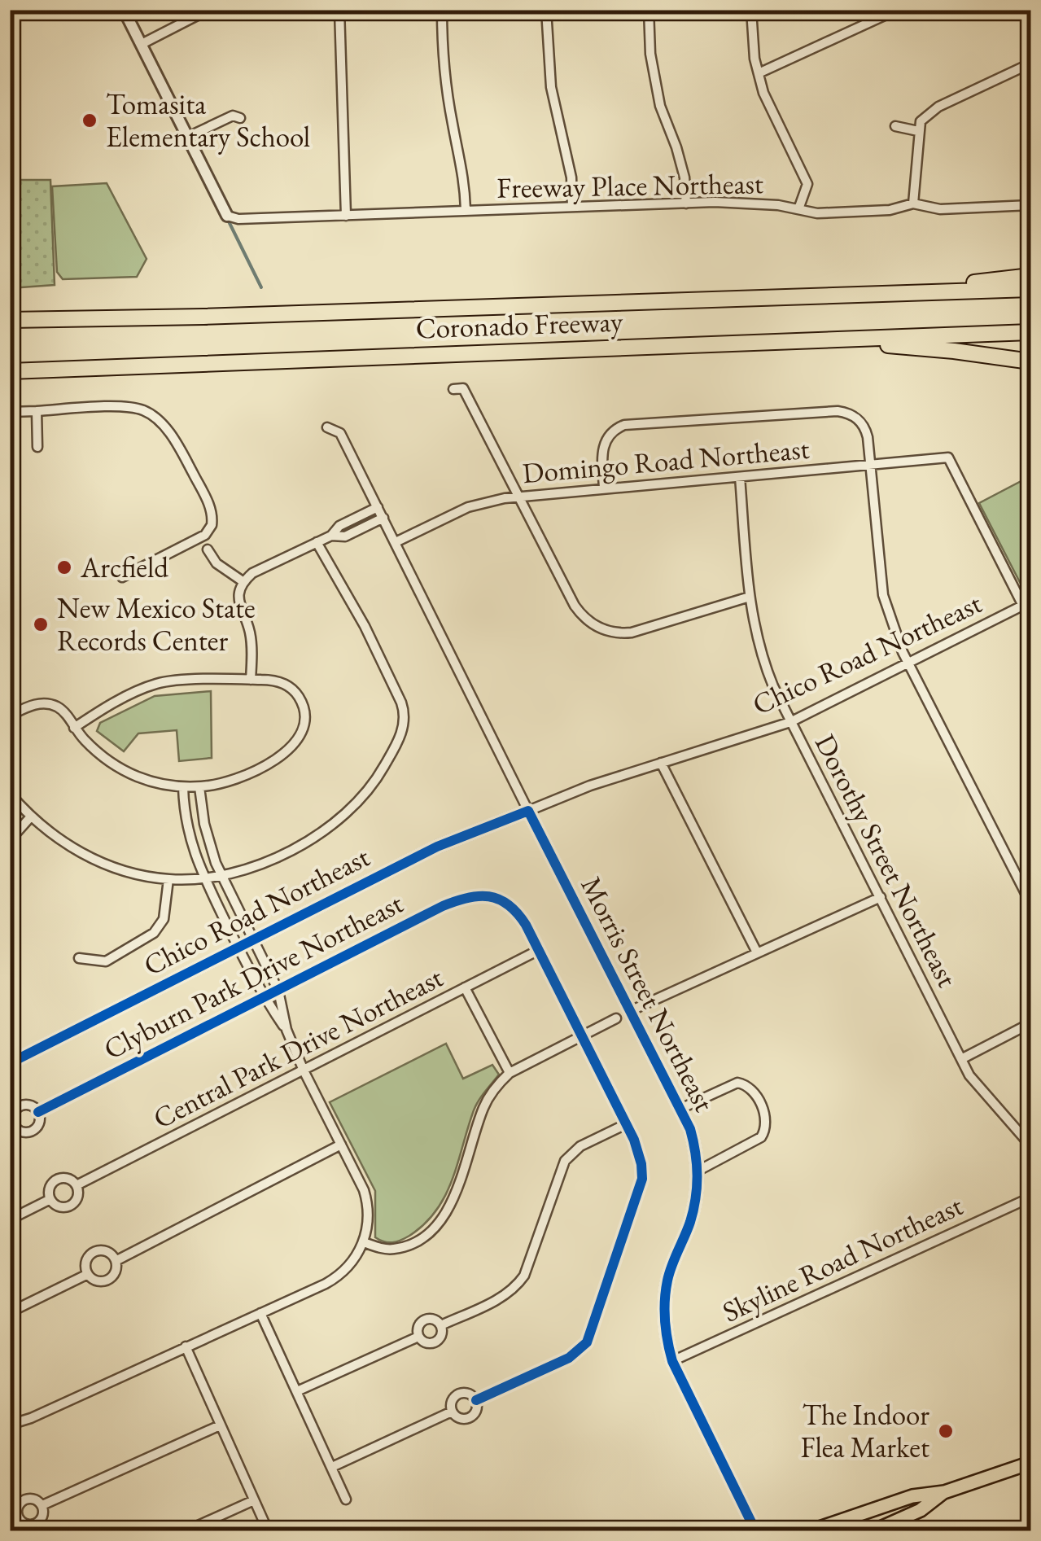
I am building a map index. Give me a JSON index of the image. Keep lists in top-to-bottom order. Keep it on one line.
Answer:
{"streets":{"highway":["Coronado Freeway"],"street":["Freeway Place Northeast","Domingo Road Northeast","Chico Road Northeast","Dorothy Street Northeast","Clyburn Park Drive Northeast","Morris Street Northeast","Central Park Drive Northeast","Skyline Road Northeast"]},"crossings":[["Domingo Road Northeast","Chico Road Northeast"],["Domingo Road Northeast","Dorothy Street Northeast"],["Domingo Road Northeast","Morris Street Northeast"],["Chico Road Northeast","Dorothy Street Northeast"],["Chico Road Northeast","Morris Street Northeast"],["Clyburn Park Drive Northeast","Central Park Drive Northeast"],["Morris Street Northeast","Skyline Road Northeast"]],"places":["Tomasita Elementary School","Arcfield","New Mexico State Records Center","The Indoor Flea Market"]}
